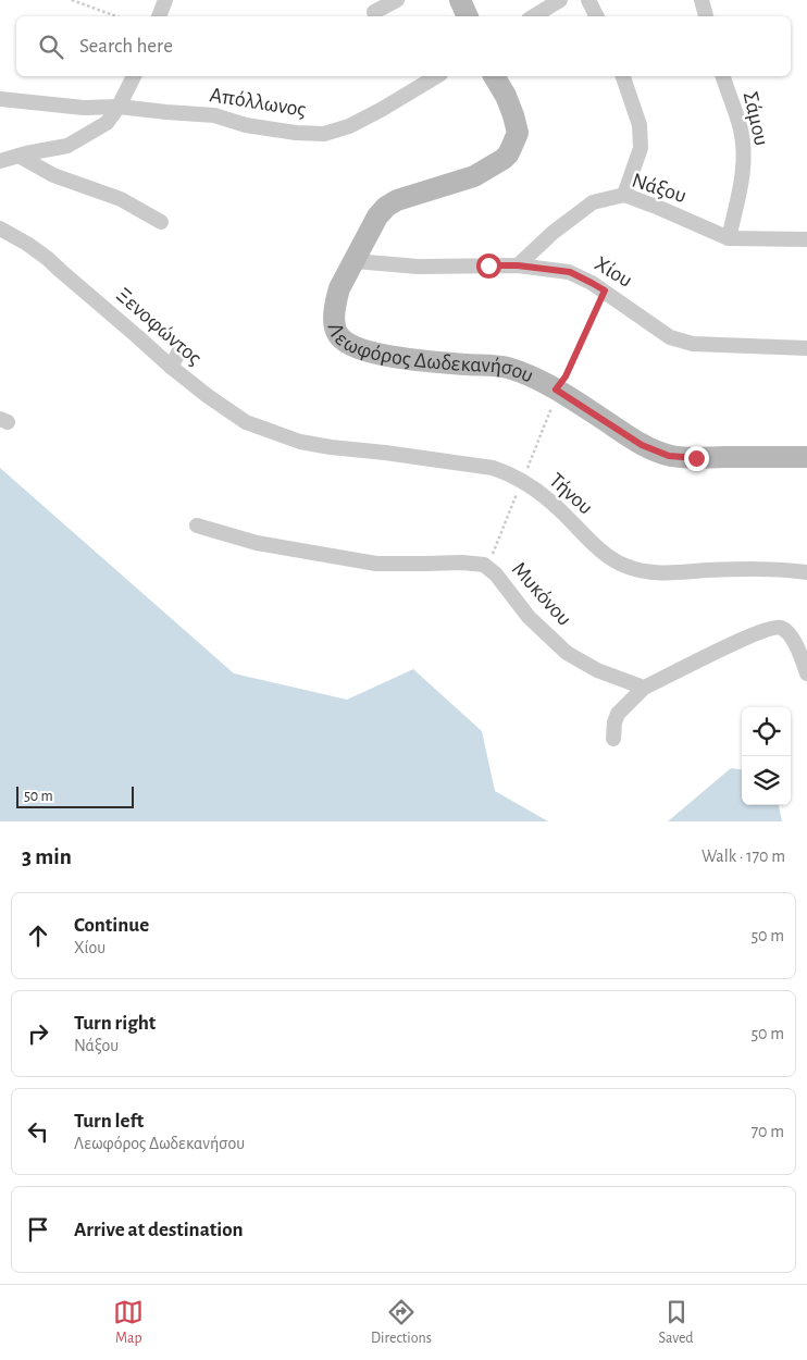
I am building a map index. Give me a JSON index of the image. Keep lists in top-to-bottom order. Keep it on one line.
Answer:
{"streets":{"street":["Απόλλωνος","Σάμου","Νάξου","Χίου","Ξενοφώντος","Λεωφόρος Δωδεκανήσου","Τήνου","Μυκόνου"]},"crossings":[["Σάμου","Νάξου"],["Νάξου","Χίου"],["Χίου","Λεωφόρος Δωδεκανήσου"],["Ξενοφώντος","Τήνου"]],"scale_bar":"50 m","page":{"search":"Search here","scale":"50 m","heading":["3 min","Walk · 170 m"],"list":[["Continue","Χίου","50 m"],["Turn right","Νάξου","50 m"],["Turn left","Λεωφόρος Δωδεκανήσου","70 m"],"Arrive at destination"],"nav":["Map","Directions","Saved"]}}
